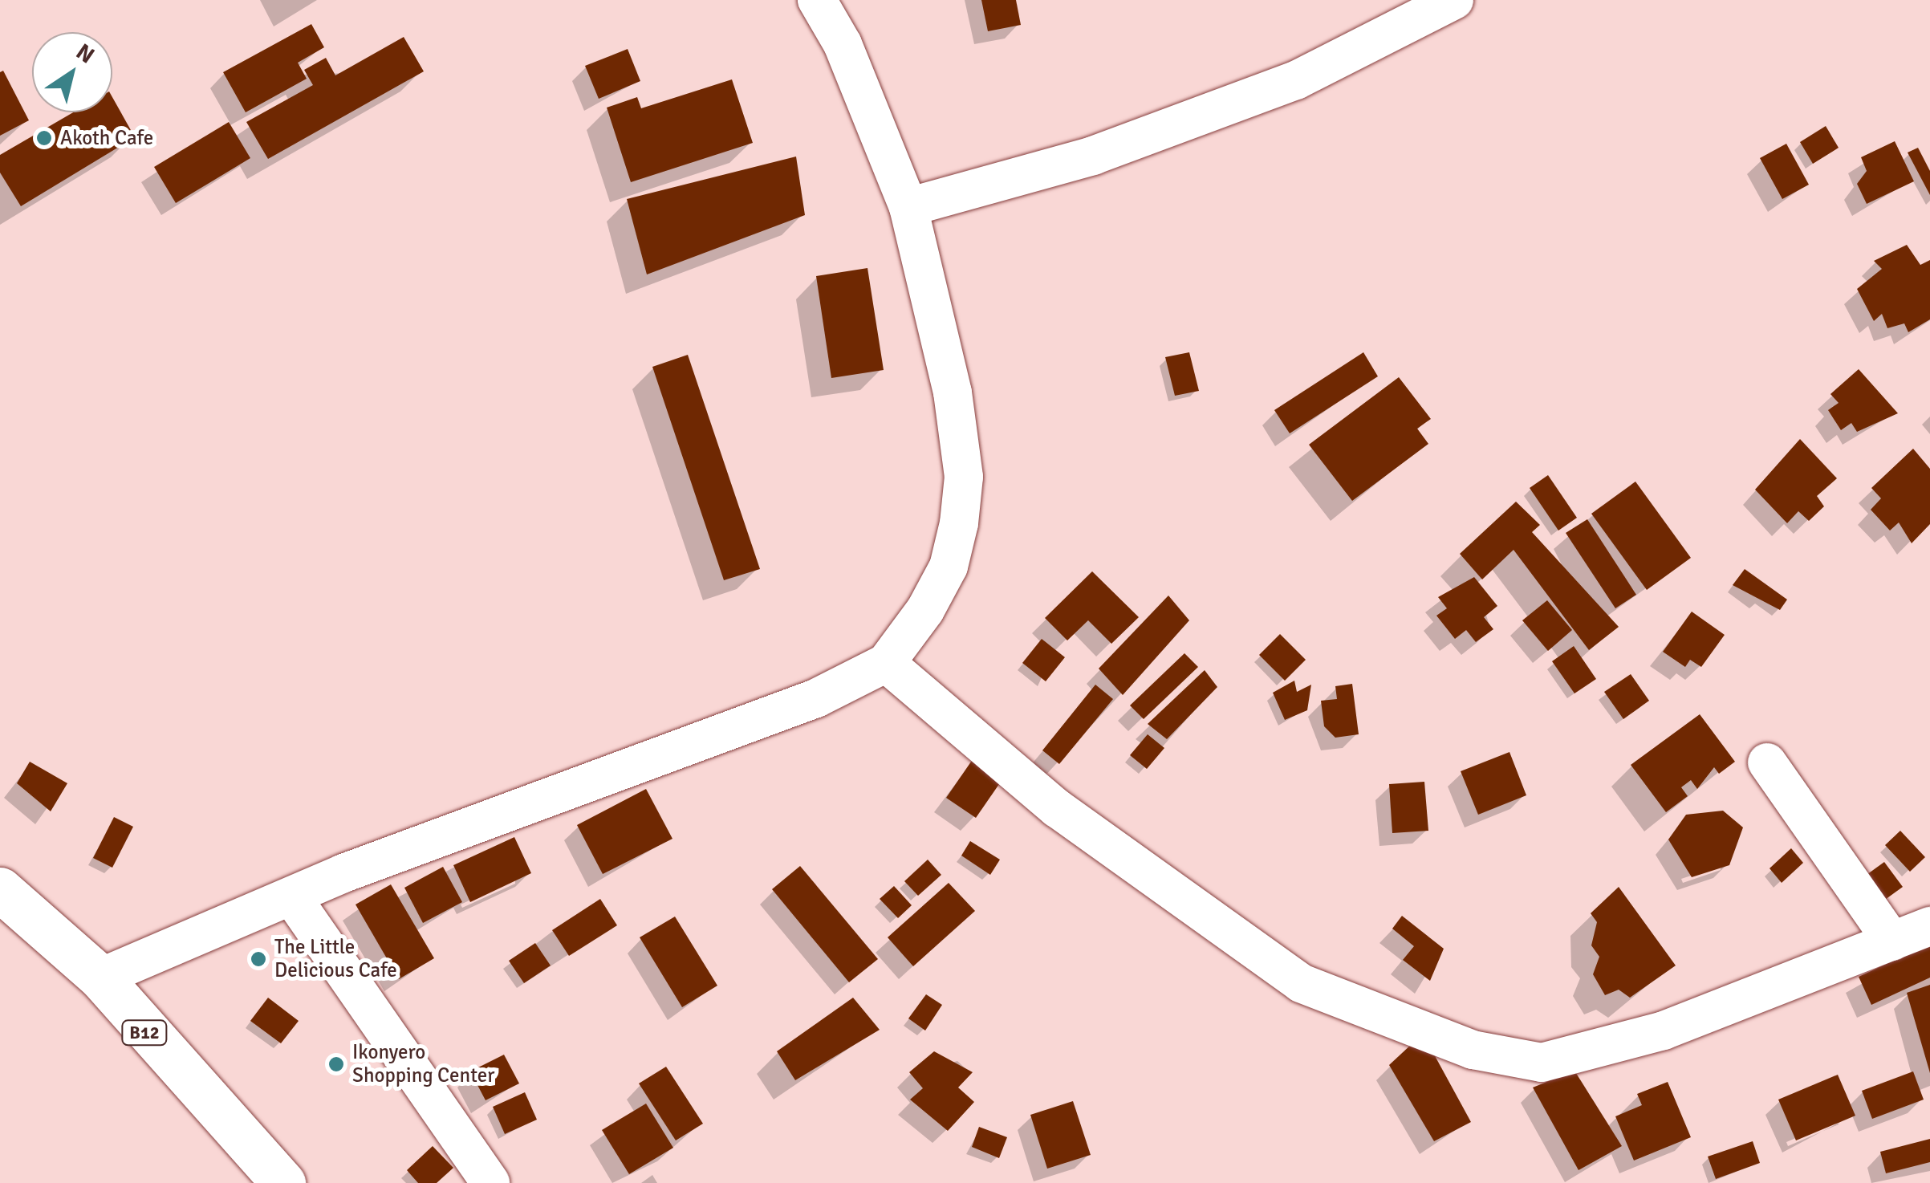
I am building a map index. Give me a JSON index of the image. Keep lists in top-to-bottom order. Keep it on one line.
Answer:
{"streets":{"highway":["B12"]},"places":["Akoth Cafe","The Little Delicious Cafe","Ikonyero Shopping Center"],"north":"top right"}
